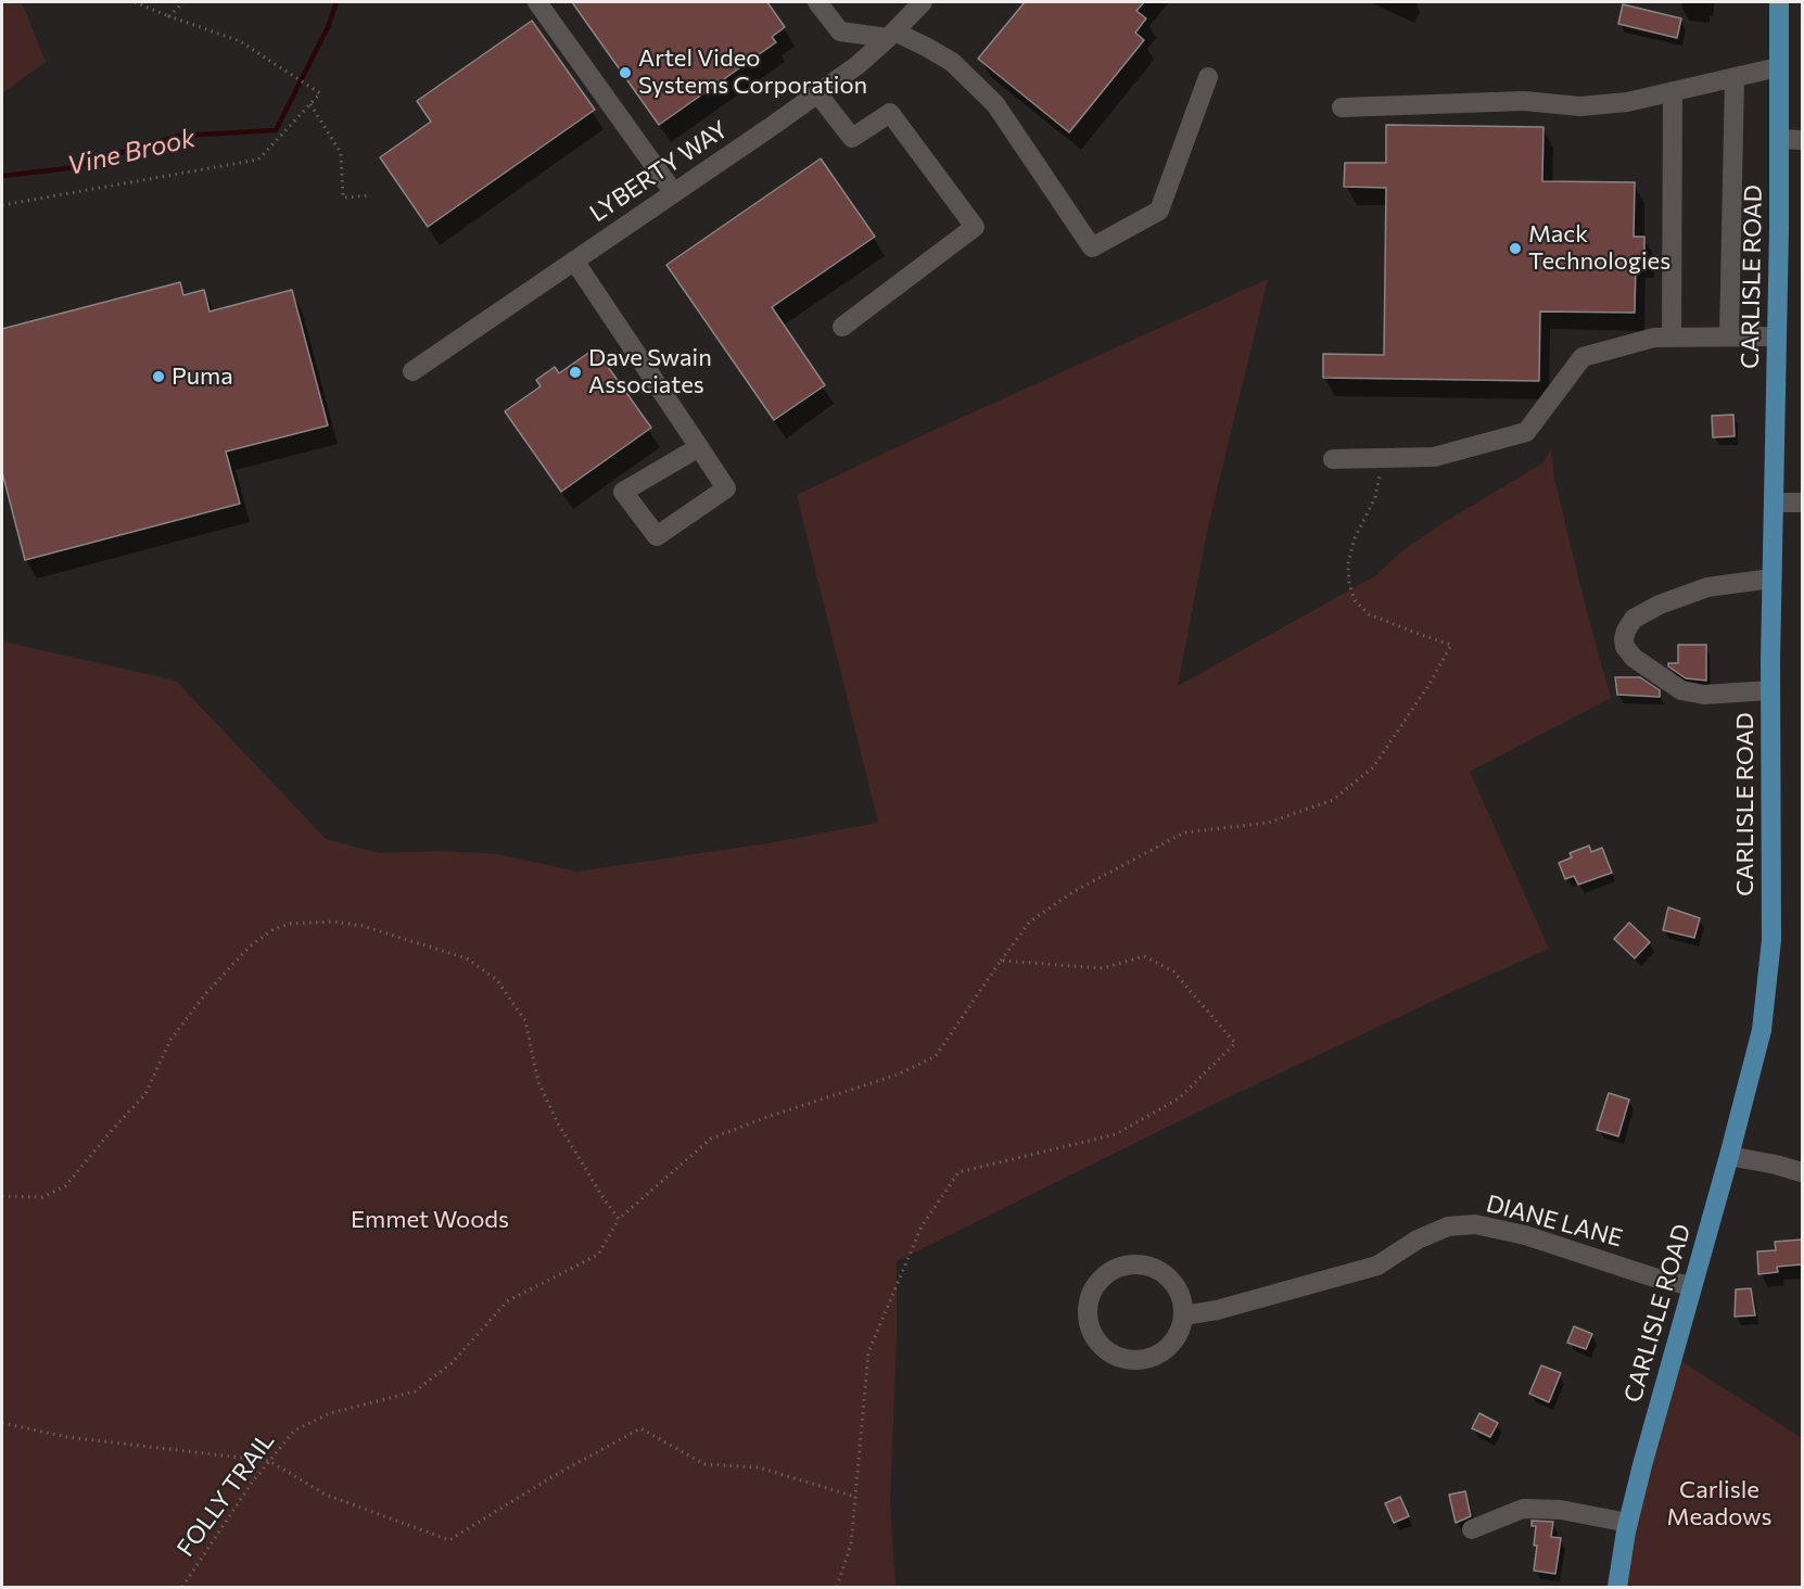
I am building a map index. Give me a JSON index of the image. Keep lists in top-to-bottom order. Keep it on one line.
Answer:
{"streets":{"main road":["CARLISLE ROAD"],"street":["LYBERTY WAY","DIANE LANE"],"path":["FOLLY TRAIL"]},"crossings":[["CARLISLE ROAD","DIANE LANE"]],"water":["Vine Brook"],"parks":["Emmet Woods","Carlisle Meadows"],"places":["Artel Video Systems Corporation","Mack Technologies","Dave Swain Associates","Puma"]}
